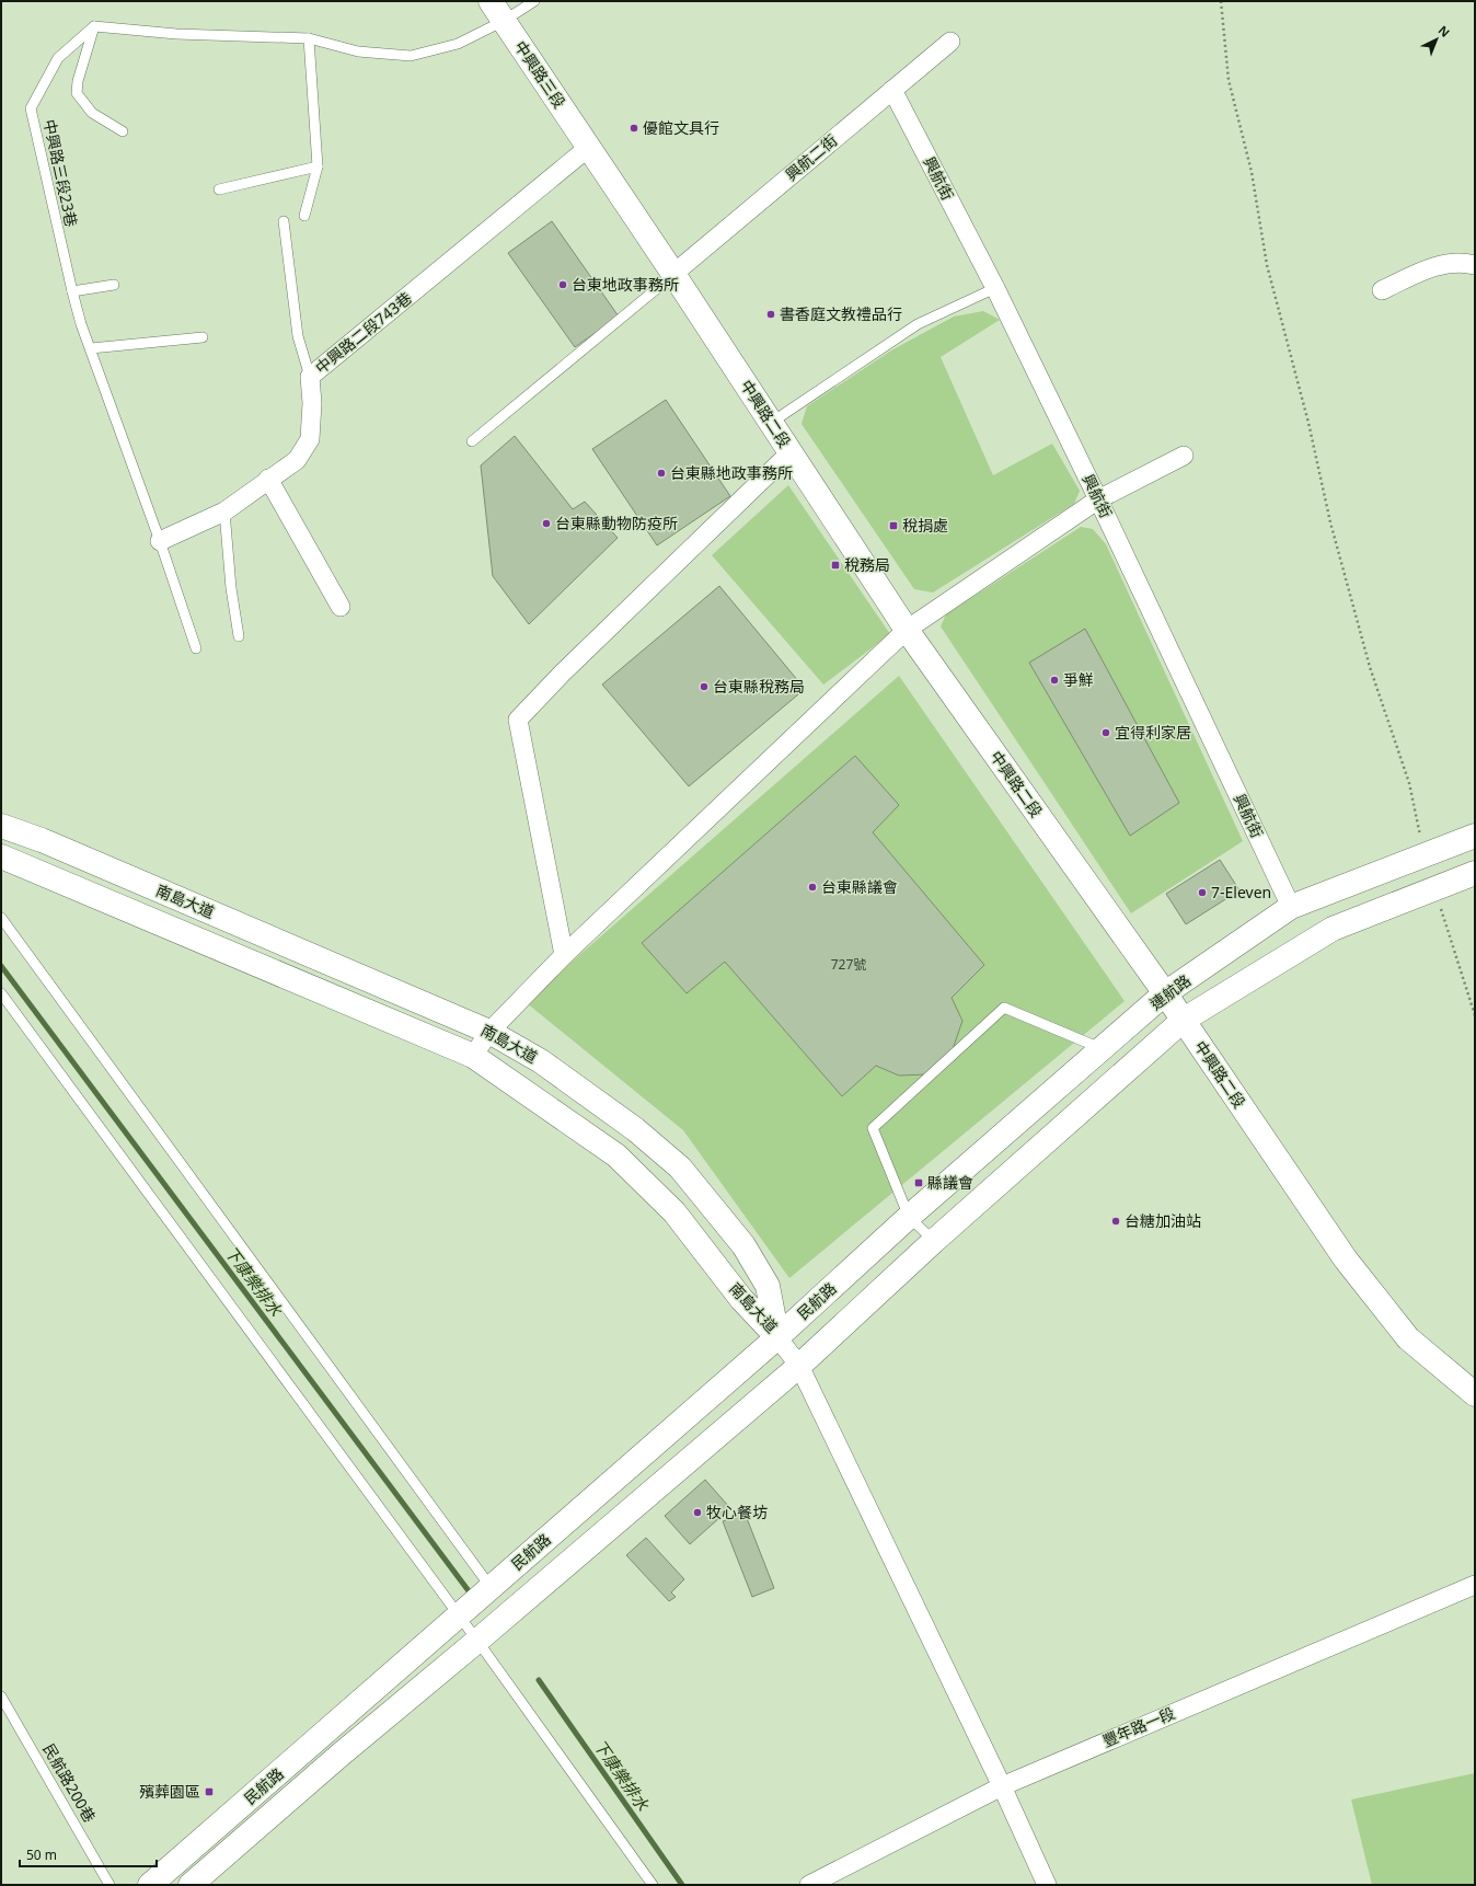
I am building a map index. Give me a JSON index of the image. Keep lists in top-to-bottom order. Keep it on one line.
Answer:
{"streets":{"street":["中興路三段","興航二街","興航街","中興路二段743巷","中興路二段","南島大道","連航路","民航路","豐年路一段"],"lane":["中興路三段23巷","民航路200巷"]},"crossings":[["中興路三段","中興路二段743巷"],["中興路三段","中興路二段"],["興航二街","興航街"],["興航二街","中興路二段"],["中興路三段23巷","中興路二段743巷"],["興航街","連航路"],["中興路二段743巷","中興路二段"],["中興路二段","連航路"],["南島大道","民航路"],["連航路","民航路"]],"water":["下康樂排水"],"places":{"other":["優館文具行","台東地政事務所","書香庭文教禮品行","台東縣地政事務所","台東縣動物防疫所","爭鮮","台東縣稅務局","宜得利家居","台東縣議會","7-Eleven","台糖加油站","牧心餐坊"],"transit":["稅捐處","稅務局","縣議會","殯葬園區"]},"house_numbers":["727號"],"scale_bar":"50 m","north":"top right"}
